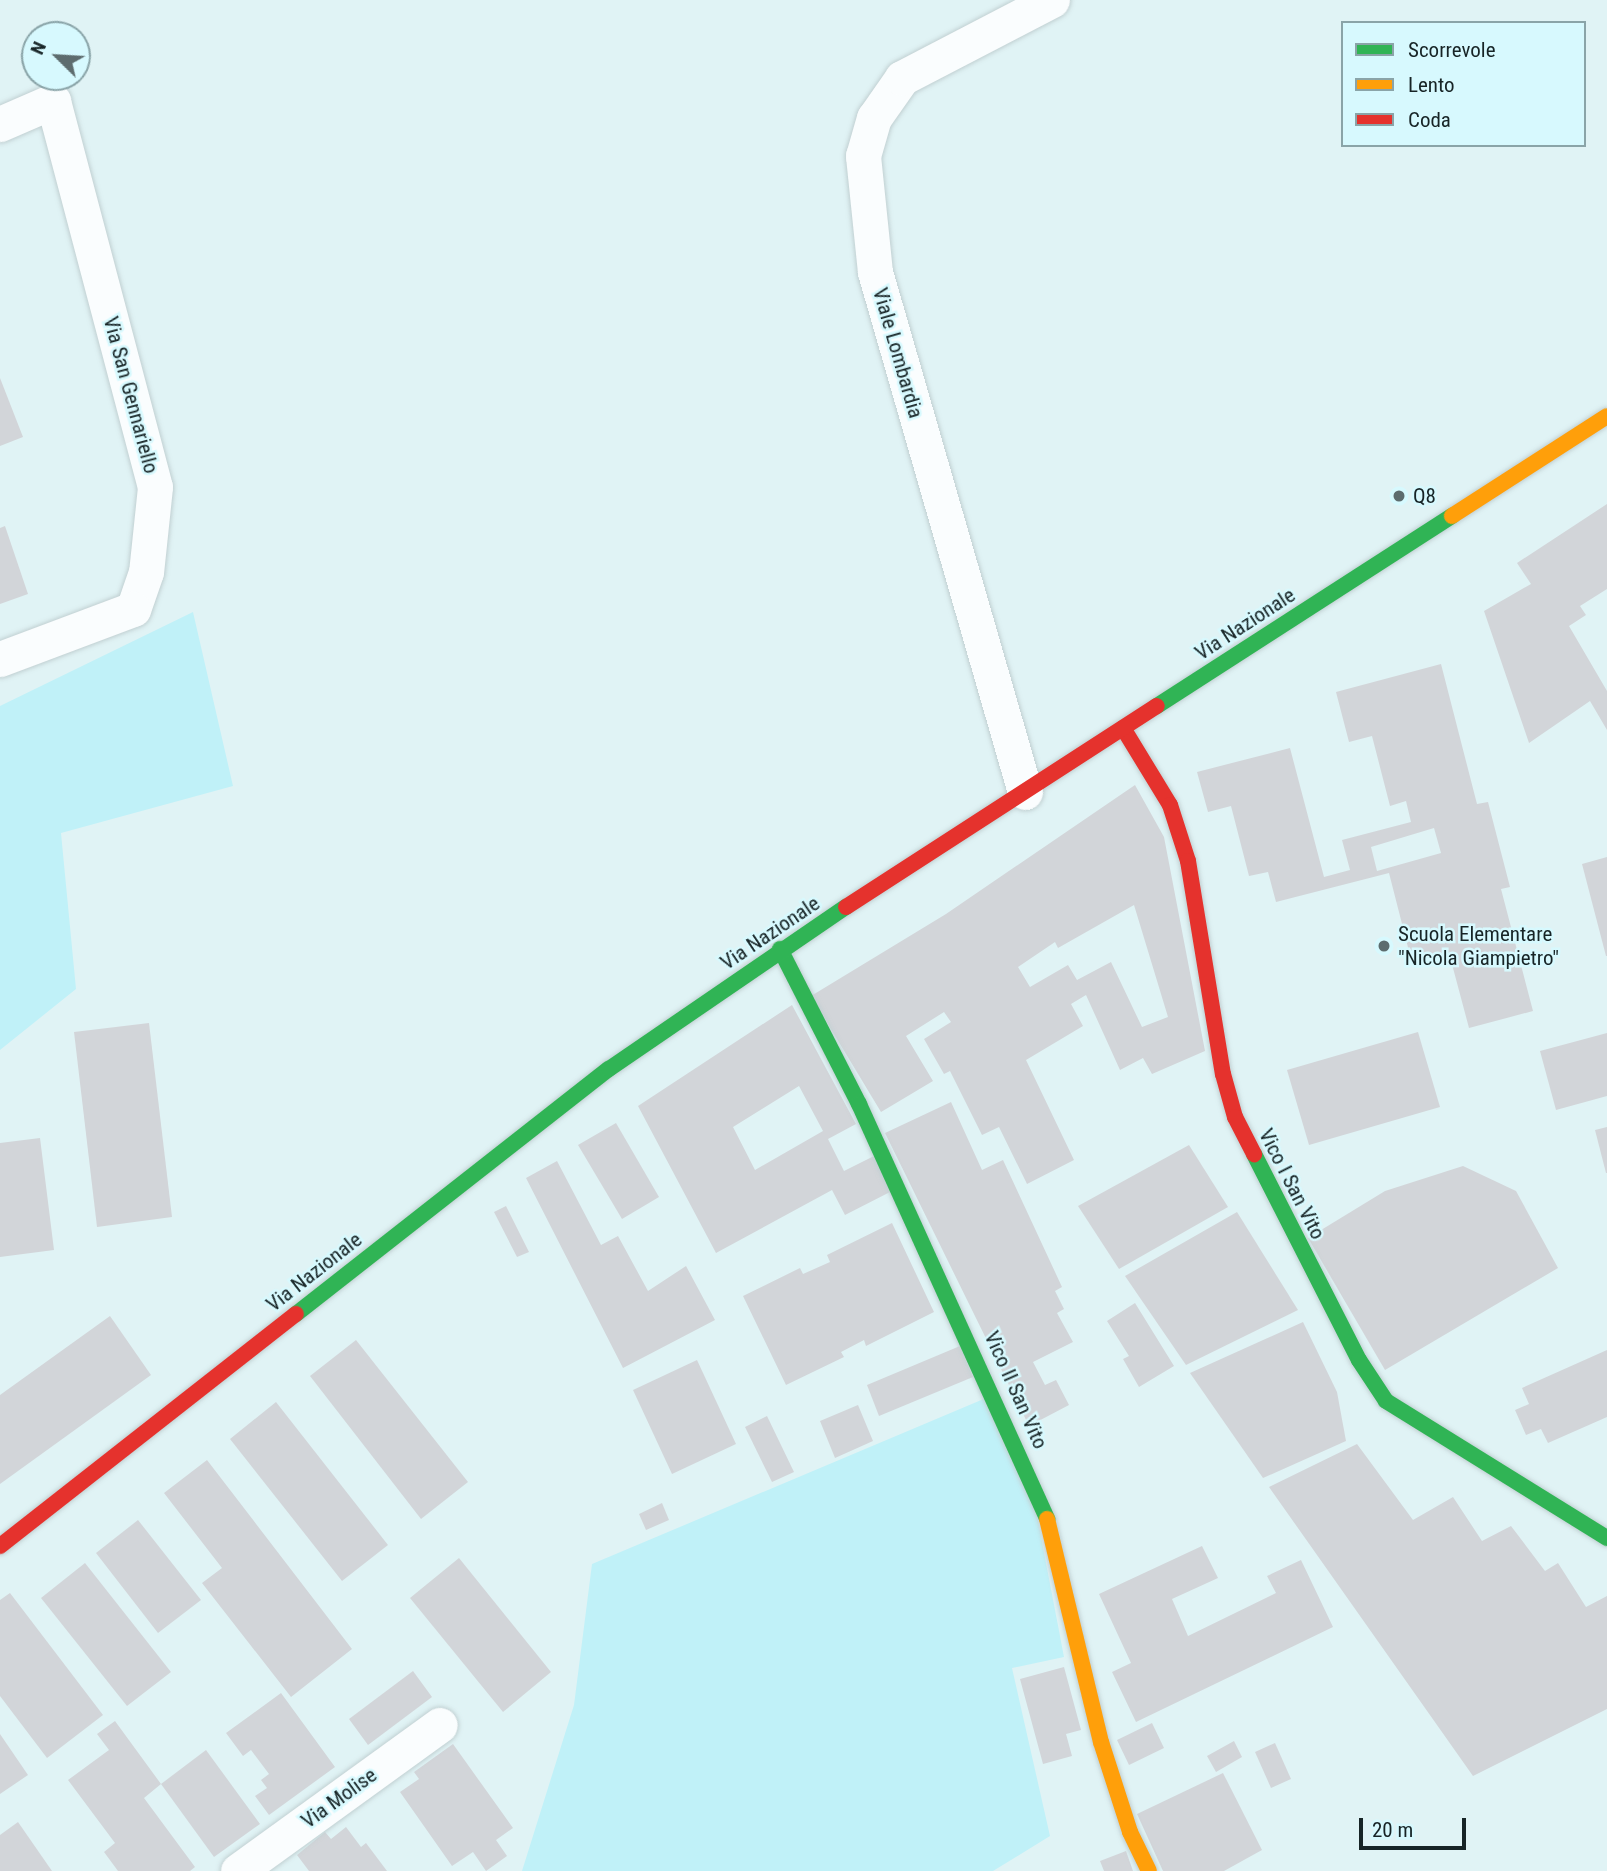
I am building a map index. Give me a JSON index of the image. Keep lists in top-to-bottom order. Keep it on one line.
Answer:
{"streets":{"street":["Viale Lombardia","Via San Gennariello","Via Nazionale","Vico I San Vito","Vico II San Vito","Via Molise"]},"crossings":[["Viale Lombardia","Via Nazionale"],["Via Nazionale","Vico I San Vito"],["Via Nazionale","Vico II San Vito"]],"places":["Q8","Scuola Elementare \"Nicola Giampietro\""],"legend":["Scorrevole","Lento","Coda"],"scale_bar":"20 m","north":"top left"}
